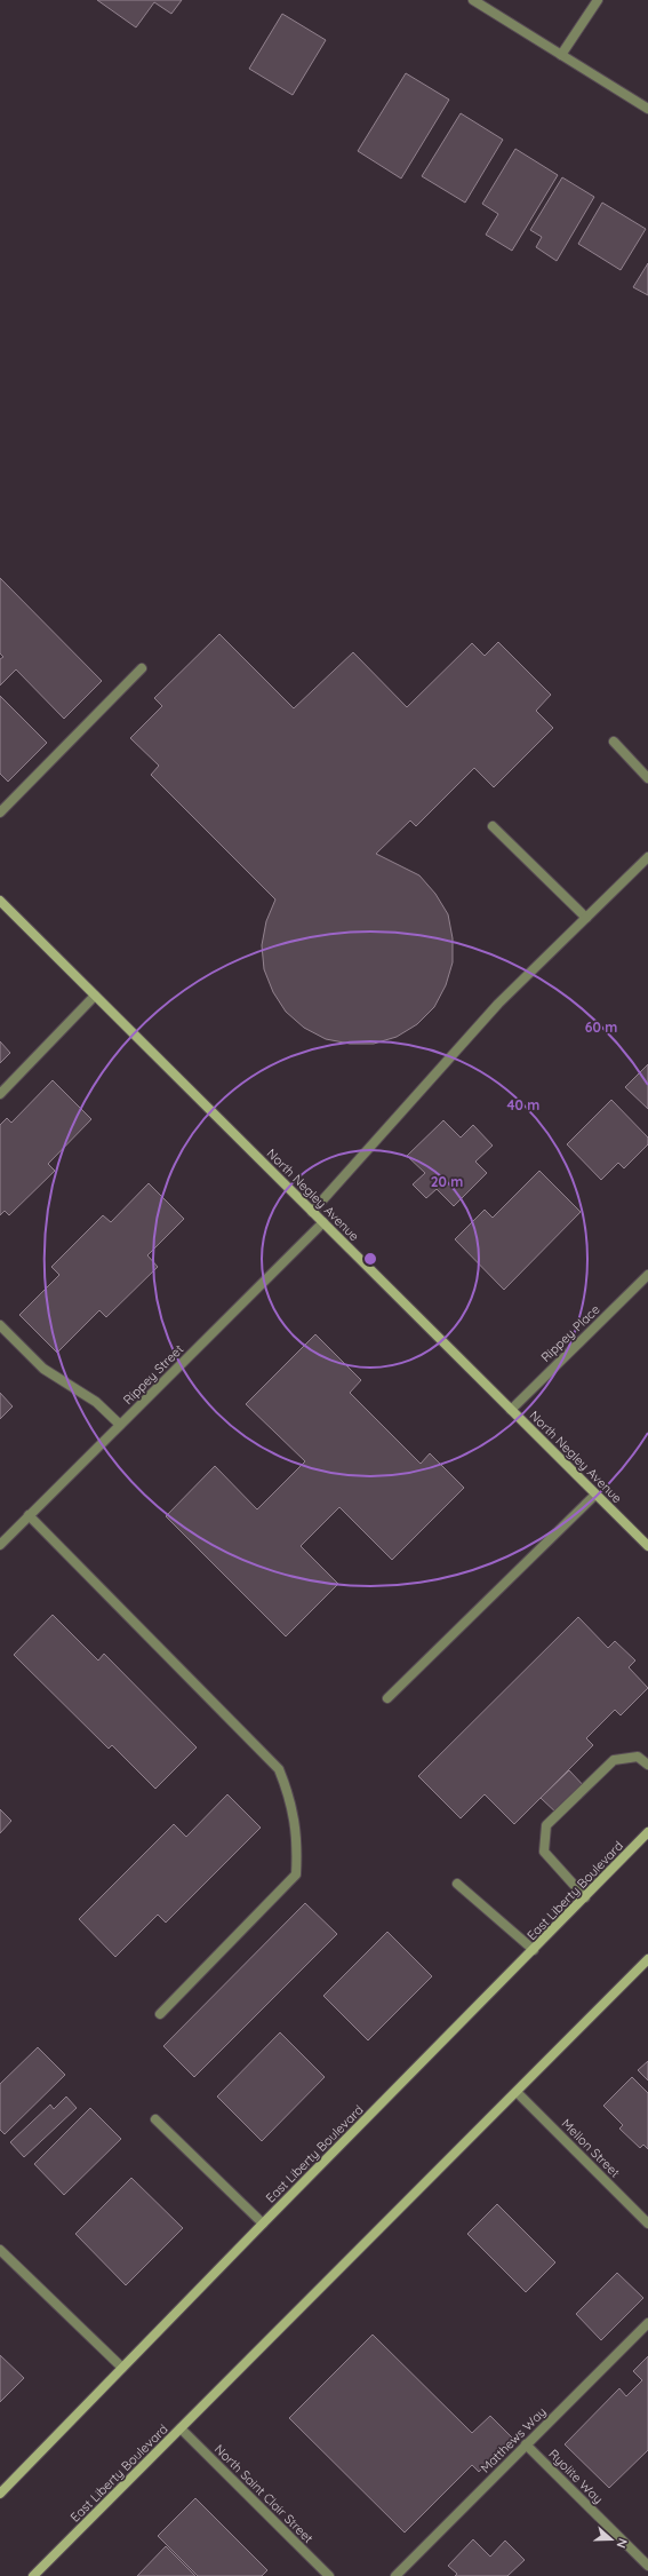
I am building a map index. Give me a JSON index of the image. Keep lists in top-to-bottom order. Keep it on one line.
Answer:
{"streets":{"main road":["North Negley Avenue","East Liberty Boulevard"],"street":["Rippey Place","Rippey Street","Mellon Street","Matthews Way","Ryolite Way","North Saint Clair Street"]},"crossings":[["North Negley Avenue","Rippey Place"],["North Negley Avenue","Rippey Street"],["East Liberty Boulevard","Mellon Street"],["East Liberty Boulevard","North Saint Clair Street"],["Matthews Way","Ryolite Way"]],"north":"right","rings":["60 m","40 m","20 m"]}
